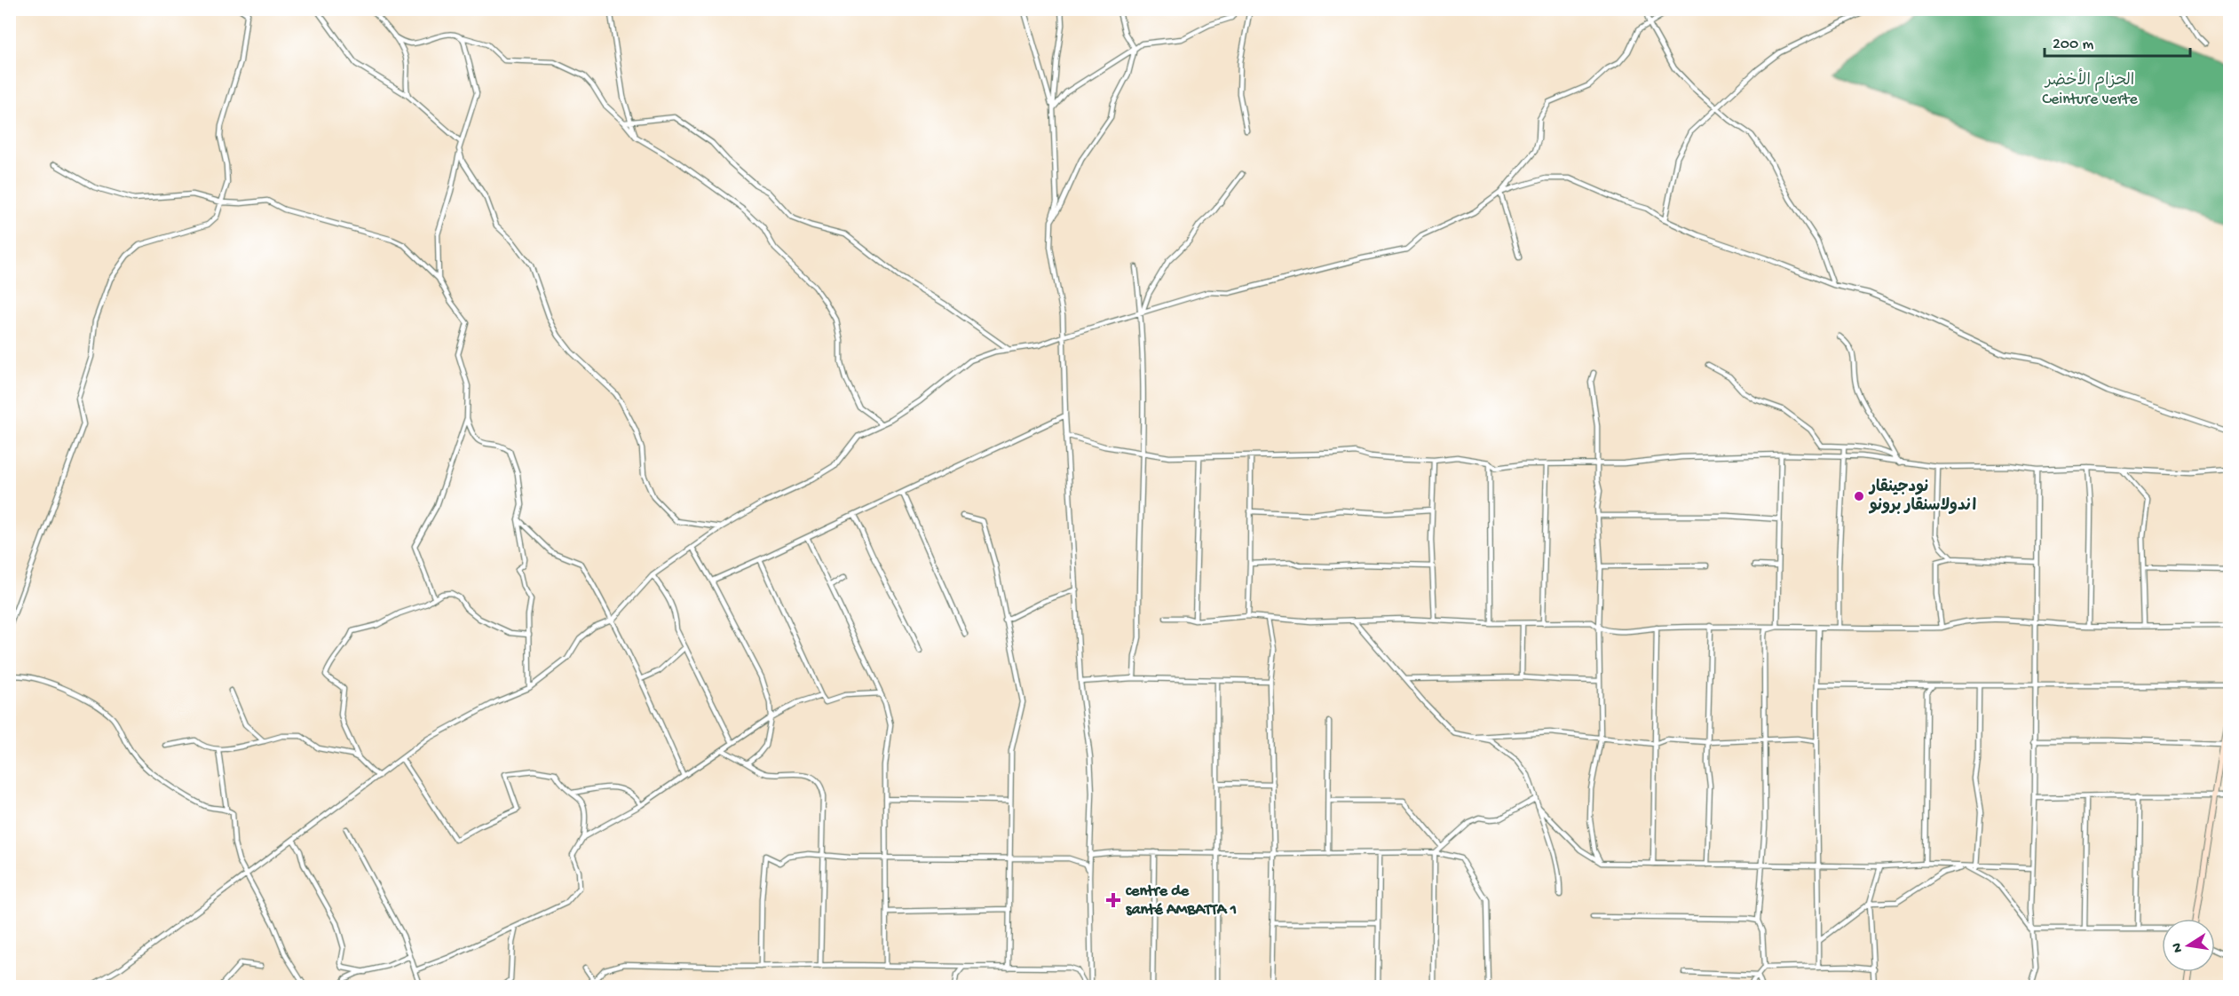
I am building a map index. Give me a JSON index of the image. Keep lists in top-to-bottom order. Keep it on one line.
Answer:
{"parks":["الحزام الأخضر Ceinture verte"],"places":{"other":["نودجينقار اندولاسنقار برونو"],"health":["centre de santé AMBATTA 1"]},"scale_bar":"200 m","north":"left"}
